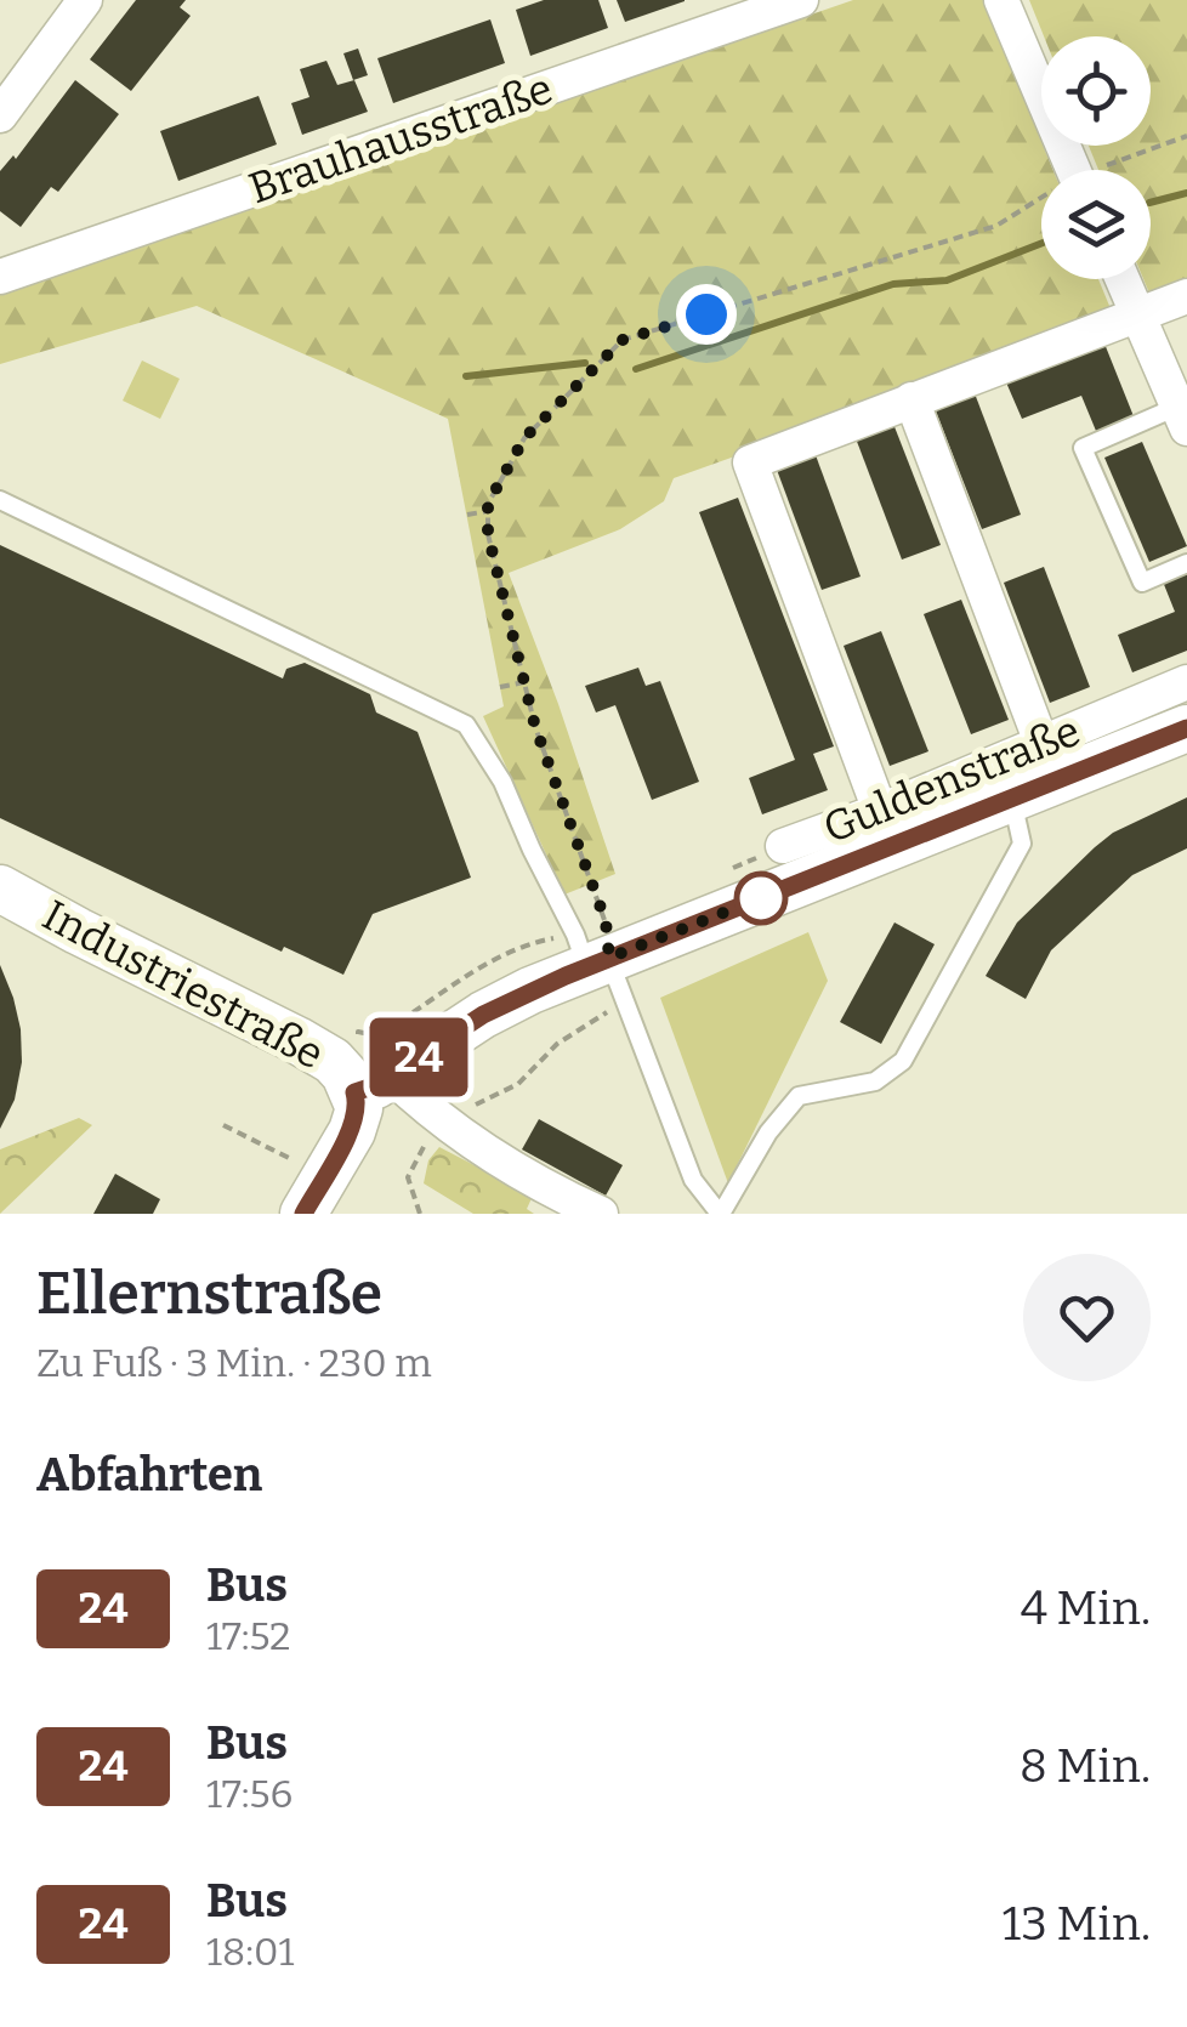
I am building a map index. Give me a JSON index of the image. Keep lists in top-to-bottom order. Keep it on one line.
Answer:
{"streets":{"street":["Brauhausstraße","Guldenstraße","Industriestraße"]},"crossings":[["Guldenstraße","Industriestraße"]],"lines":["bus line 24"],"page":{"on_map":"24","heading":[["Ellernstraße","Zu Fuß · 3 Min. · 230 m"],"Abfahrten"],"list":[{"mark":"24","name":"Bus","note":"17:52","value":"4 Min."},{"mark":"24","name":"Bus","note":"17:56","value":"8 Min."},{"mark":"24","name":"Bus","note":"18:01","value":"13 Min."}]}}
